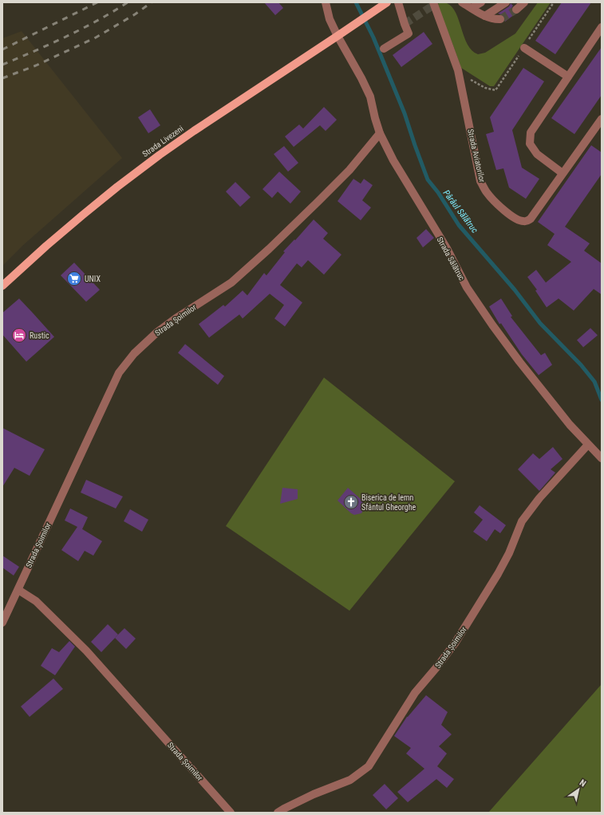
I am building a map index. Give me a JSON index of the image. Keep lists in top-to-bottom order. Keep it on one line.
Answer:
{"streets":{"main road":["Strada Livezeni"],"street":["Strada Aviatorilor","Strada Sălătruc","Strada Șoimilor"]},"crossings":[["Strada Livezeni","Strada Sălătruc"],["Strada Sălătruc","Strada Șoimilor"]],"water":["Pârâul Sălătruc"],"places":{"supermarket":["UNIX"],"hotel":["Rustic"],"church":["Biserica de lemn Sfântul Gheorghe"]},"north":"top right"}
